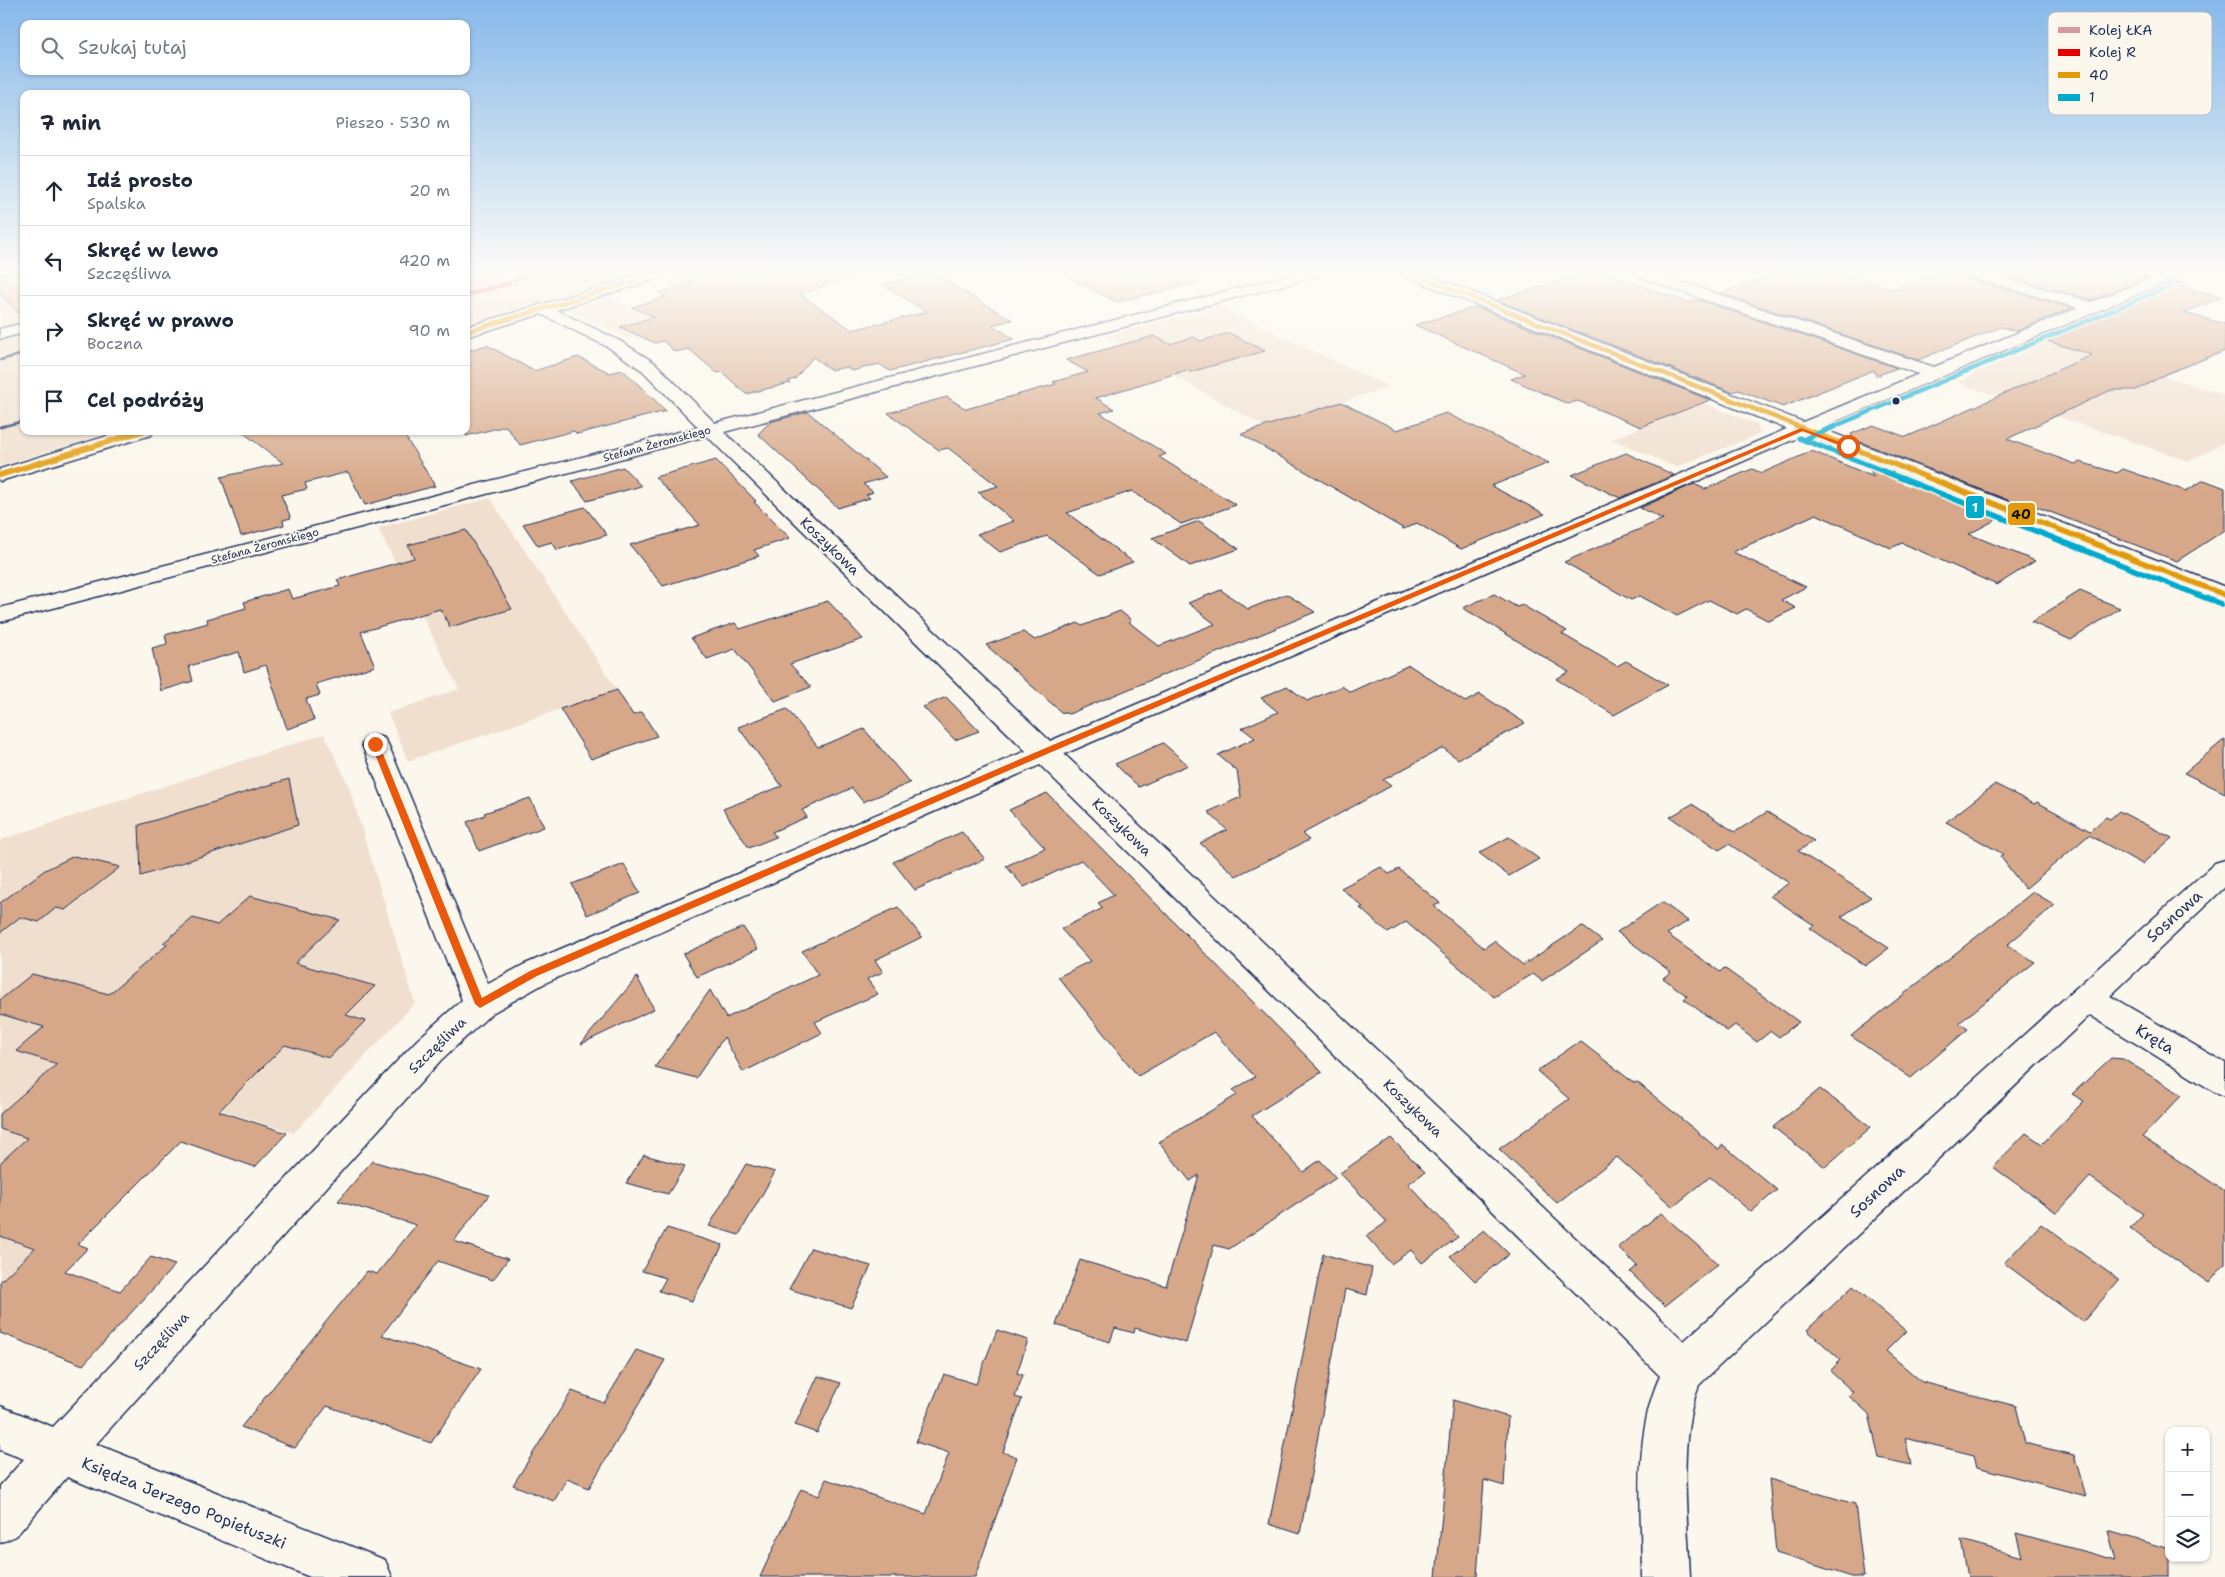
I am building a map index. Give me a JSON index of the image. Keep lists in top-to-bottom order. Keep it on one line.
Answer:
{"streets":{"street":["Stefana Żeromskiego","Koszykowa","Sosnowa","Kręta","Szczęśliwa","Księdza Jerzego Popiełuszki"]},"crossings":[["Stefana Żeromskiego","Koszykowa"],["Koszykowa","Sosnowa"],["Koszykowa","Szczęśliwa"],["Sosnowa","Kręta"],["Szczęśliwa","Księdza Jerzego Popiełuszki"]],"lines":["transit line 40","transit line 1"],"legend":["Kolej ŁKA","Kolej R","40","1"],"page":{"search":"Szukaj tutaj","heading":["7 min","Pieszo · 530 m"],"list":[["Idź prosto","Spalska","20 m"],["Skręć w lewo","Szczęśliwa","420 m"],["Skręć w prawo","Boczna","90 m"],"Cel podróży"],"map_buttons":["+","−"]}}
